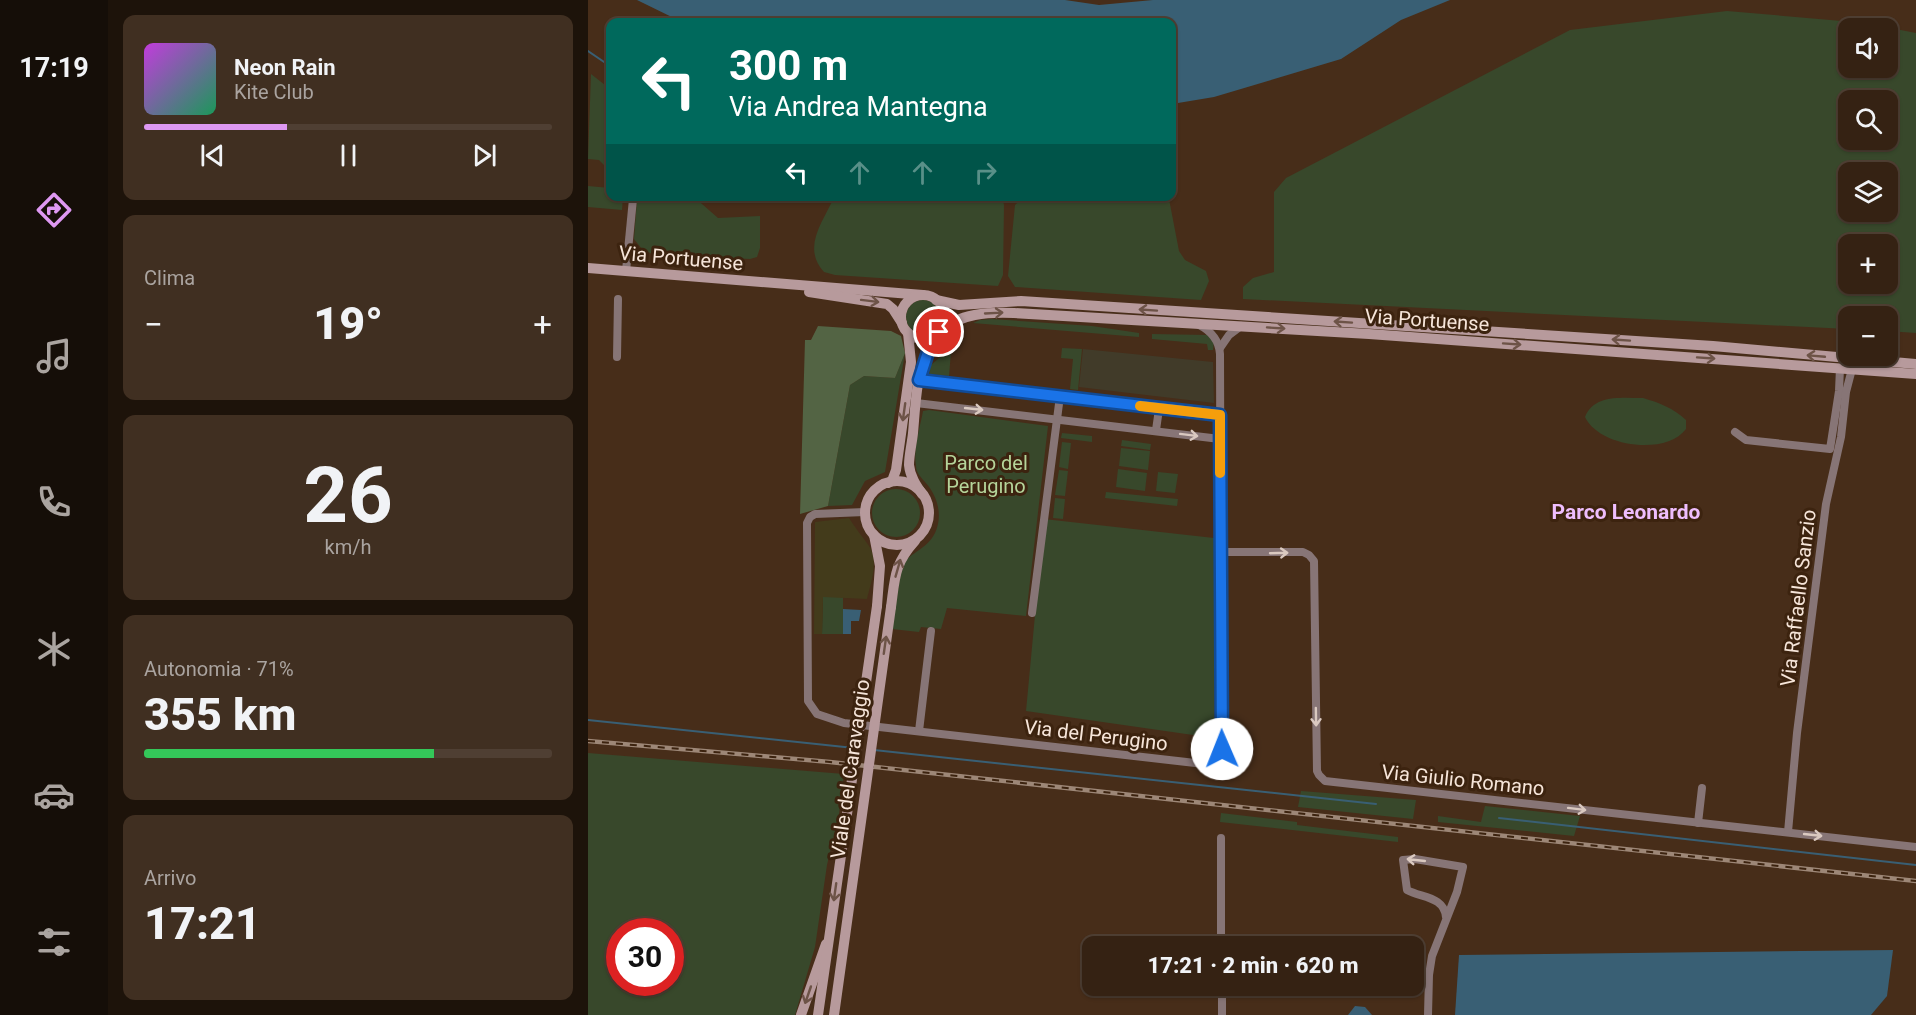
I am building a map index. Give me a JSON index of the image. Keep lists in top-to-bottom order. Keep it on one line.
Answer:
{"streets":{"street":["Via Portuense","Via Raffaello Sanzio","Via del Perugino","Viale del Caravaggio","Via Giulio Romano"]},"crossings":[["Via Portuense","Via Raffaello Sanzio"],["Via Raffaello Sanzio","Via Giulio Romano"],["Via del Perugino","Viale del Caravaggio"],["Via del Perugino","Via Giulio Romano"]],"one_way":["Via Giulio Romano"],"districts":["Parco Leonardo"],"parks":["Parco del Perugino"],"page":{"tabs":"17:19","map_buttons":["+","−"],"turn":["300 m","Via Andrea Mantegna"],"song":["Neon Rain","Kite Club"],"tile":["Clima",["26","km/h"],["Autonomia · 71%","355 km"],["Arrivo","17:21"]],"heat":["−","19°","+"],"limit":"30","trip":"17:21 · 2 min · 620 m"}}
